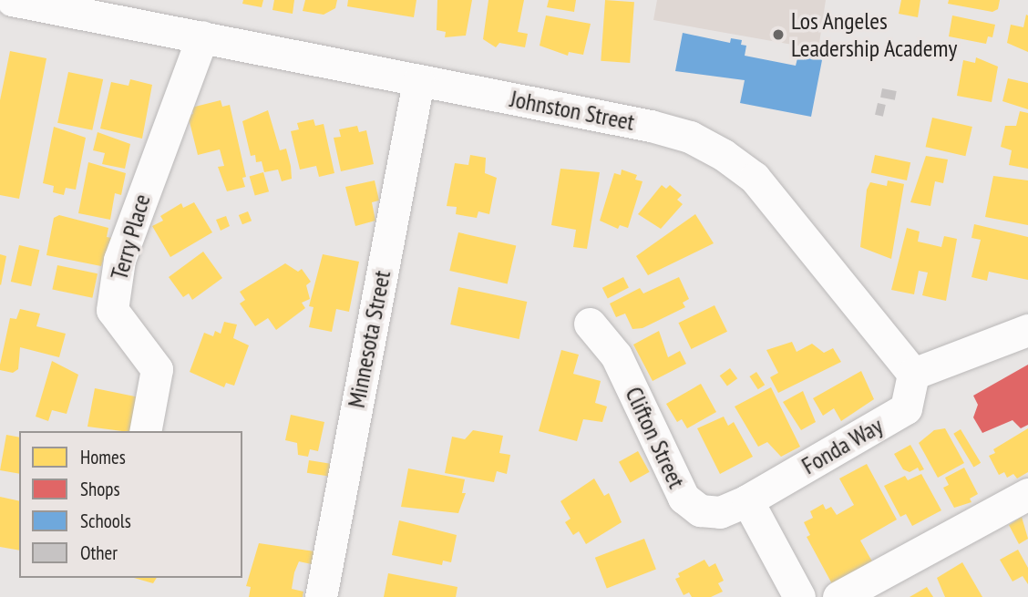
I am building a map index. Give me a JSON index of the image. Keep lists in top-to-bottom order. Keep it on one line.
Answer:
{"streets":{"street":["Johnston Street","Terry Place","Minnesota Street","Clifton Street","Fonda Way"]},"crossings":[["Johnston Street","Terry Place"],["Johnston Street","Minnesota Street"],["Johnston Street","Fonda Way"],["Clifton Street","Fonda Way"]],"places":["Los Angeles Leadership Academy"],"legend":["Homes","Shops","Schools","Other"]}
